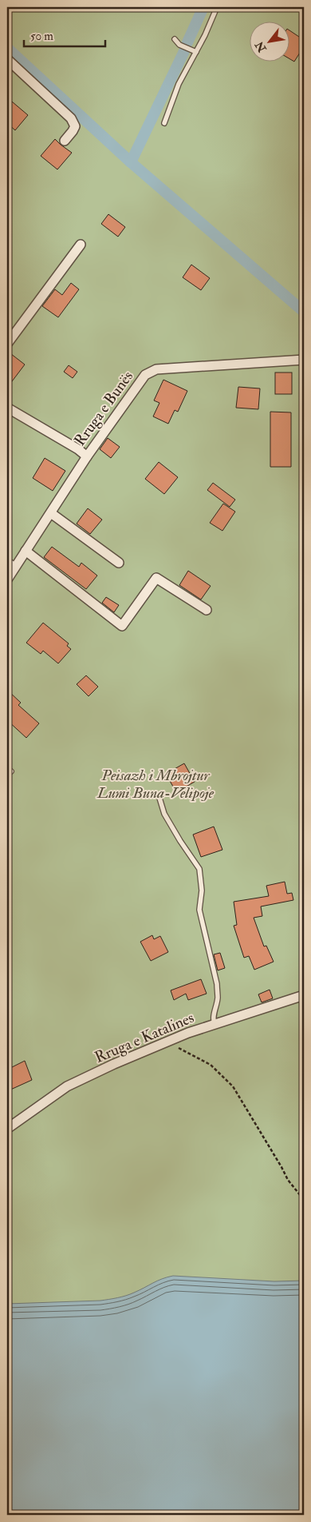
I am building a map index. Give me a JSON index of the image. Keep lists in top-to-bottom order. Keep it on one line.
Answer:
{"streets":{"street":["Rruga e Bunës","Rruga e Katalines"]},"parks":["Peisazh i Mbrojtur Lumi Buna-Velipoje"],"scale_bar":"50 m","north":"bottom left"}
